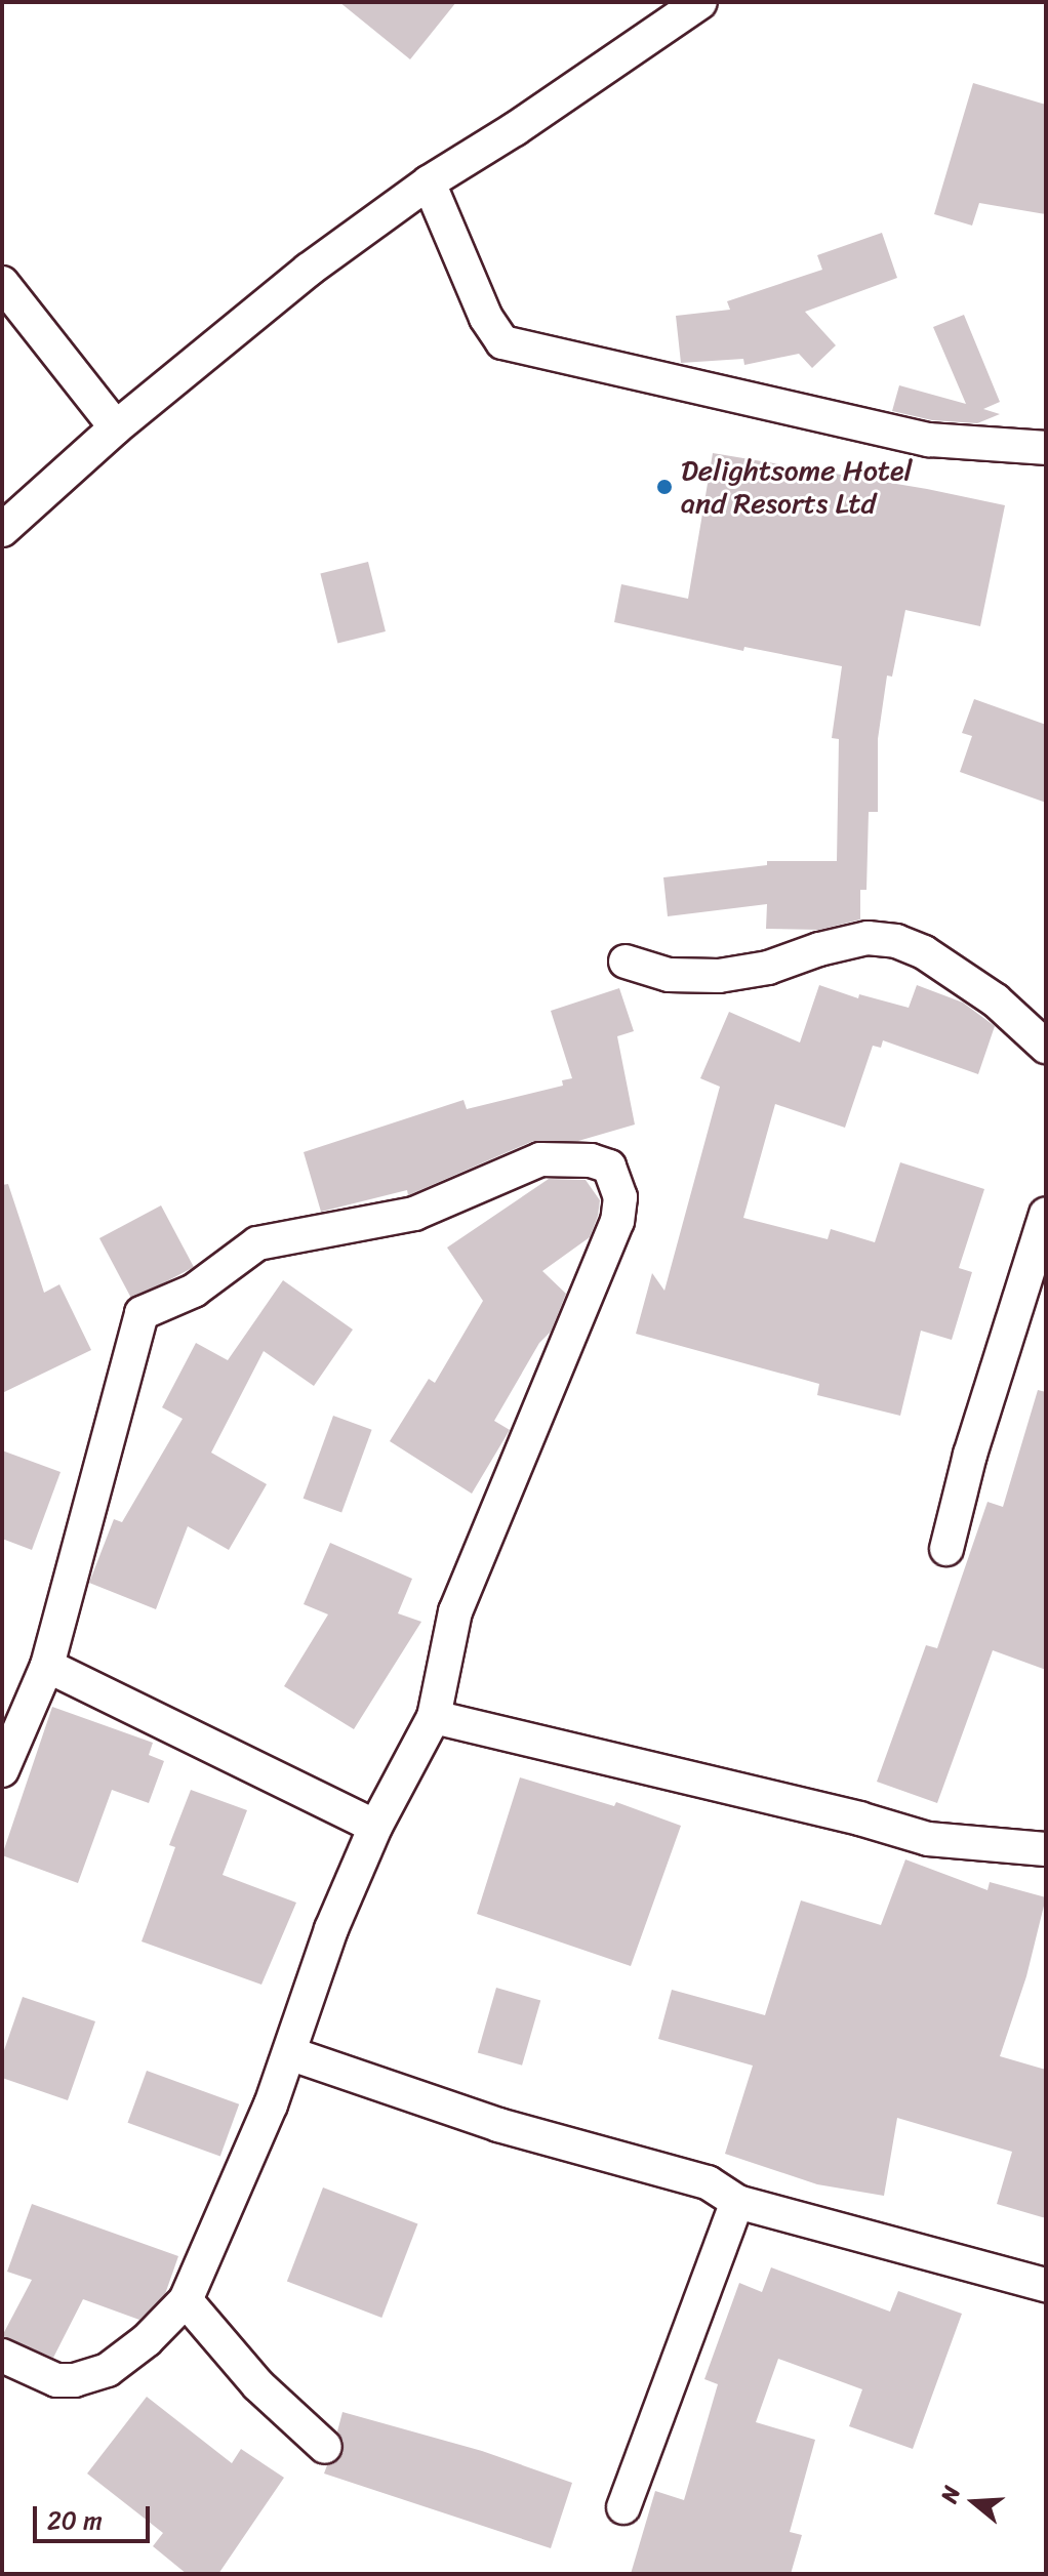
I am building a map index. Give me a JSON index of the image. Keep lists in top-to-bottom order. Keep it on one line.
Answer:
{"places":["Delightsome Hotel and Resorts Ltd"],"scale_bar":"20 m","north":"left"}
